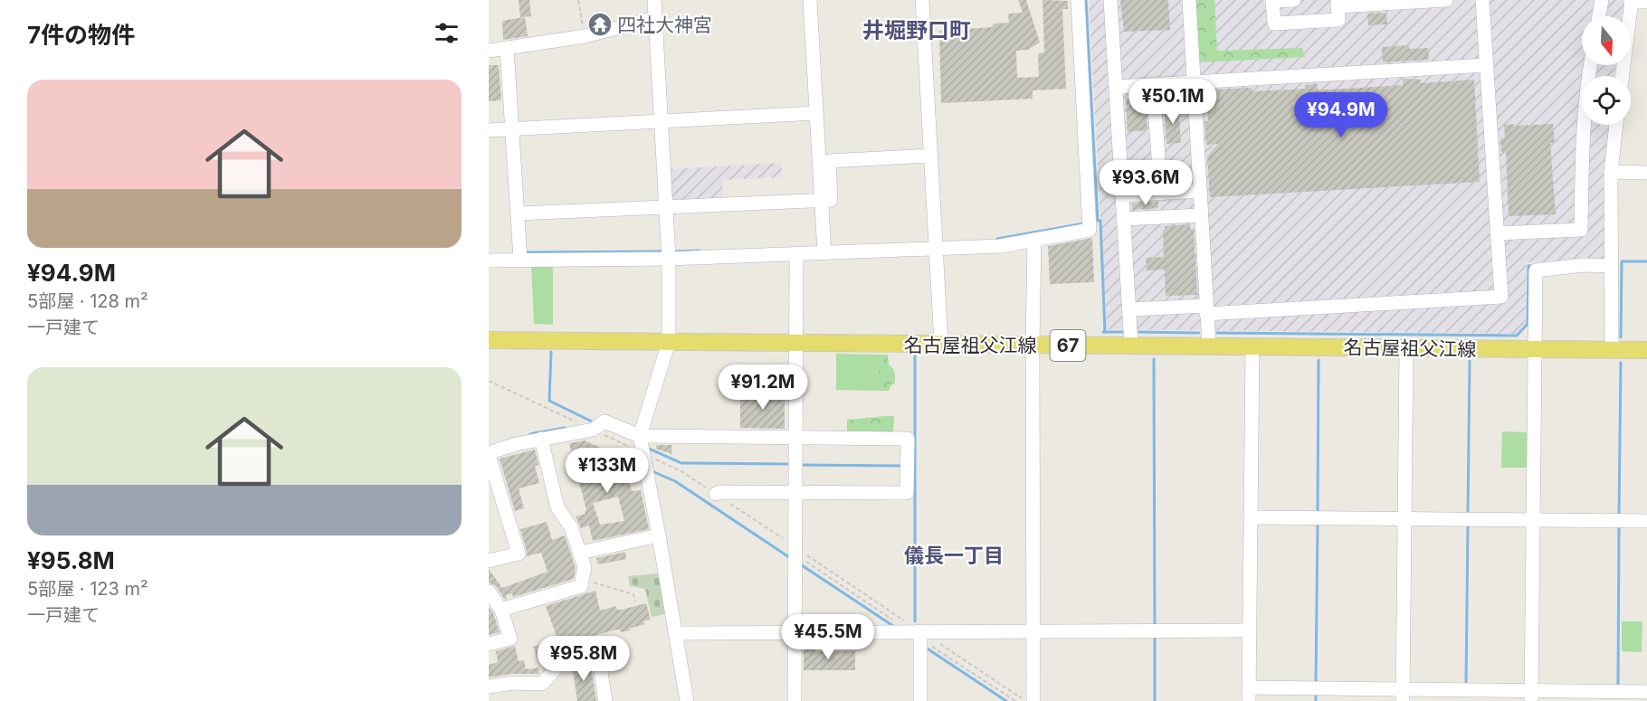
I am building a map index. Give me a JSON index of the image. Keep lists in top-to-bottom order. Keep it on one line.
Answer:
{"streets":{"main road":["名古屋祖父江線","67"]},"districts":["井堀野口町","儀長一丁目"],"places":{"temple":["四社大神宮"]},"north":"bottom","page":{"heading":"7件の物件","list":[{"name":"¥94.9M","note":"5部屋 · 128 m² · 一戸建て"},{"name":"¥95.8M","note":"5部屋 · 123 m² · 一戸建て"}],"price":["¥50.1M","¥94.9M","¥93.6M","¥91.2M","¥133M","¥45.5M","¥95.8M"]}}
